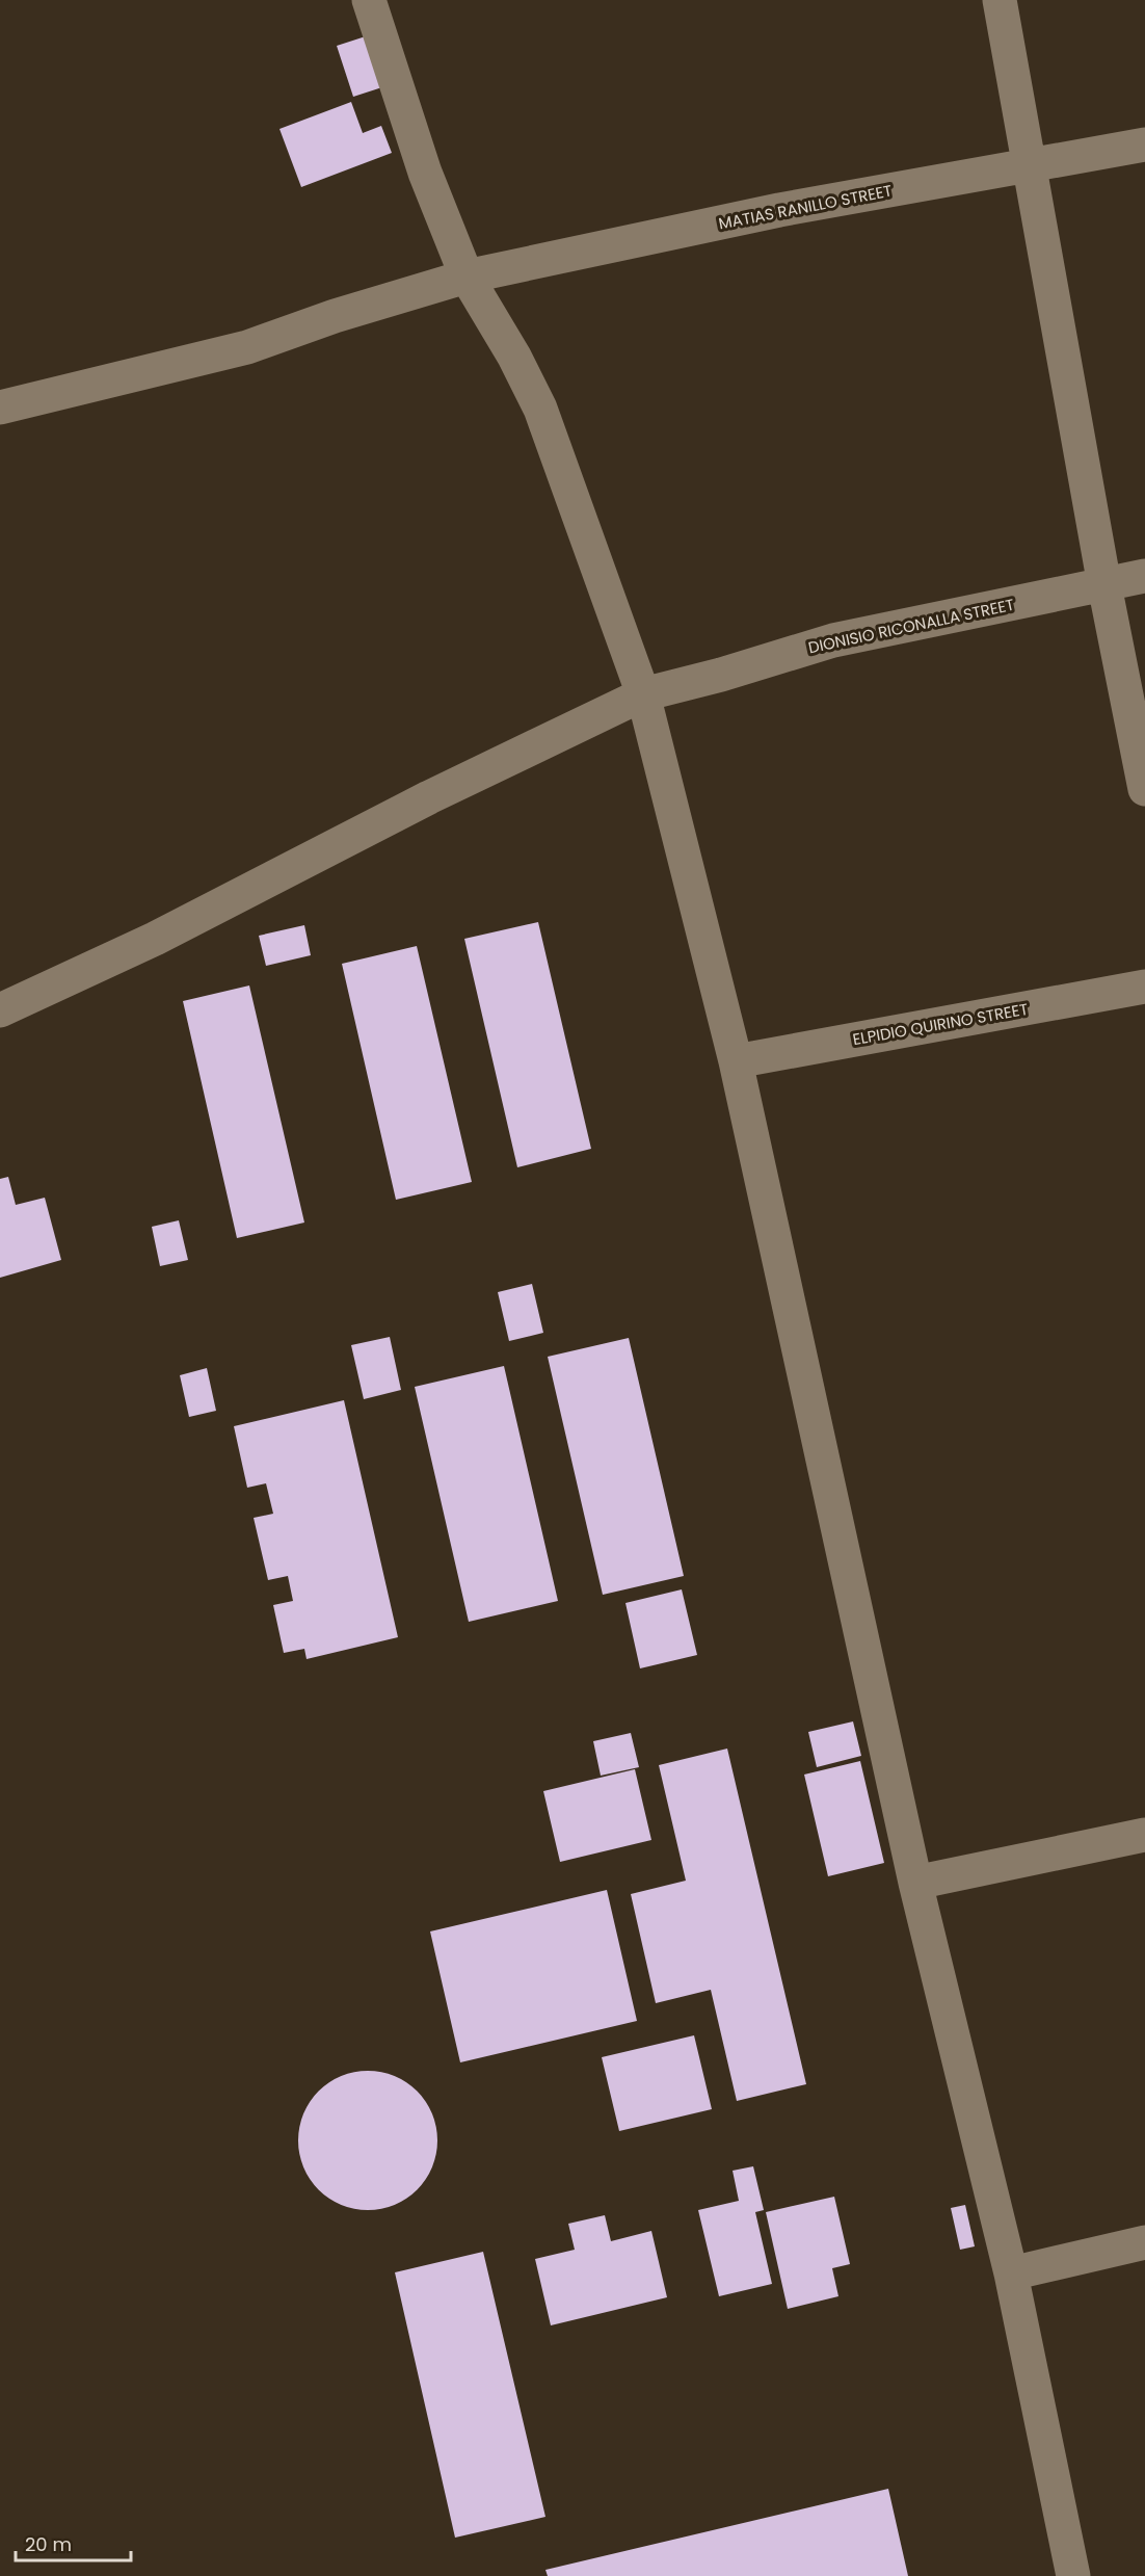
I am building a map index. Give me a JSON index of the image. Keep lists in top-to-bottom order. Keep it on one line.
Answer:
{"streets":{"street":["MATIAS RANILLO STREET","DIONISIO RICONALLA STREET","ELPIDIO QUIRINO STREET"]},"scale_bar":"20 m"}
